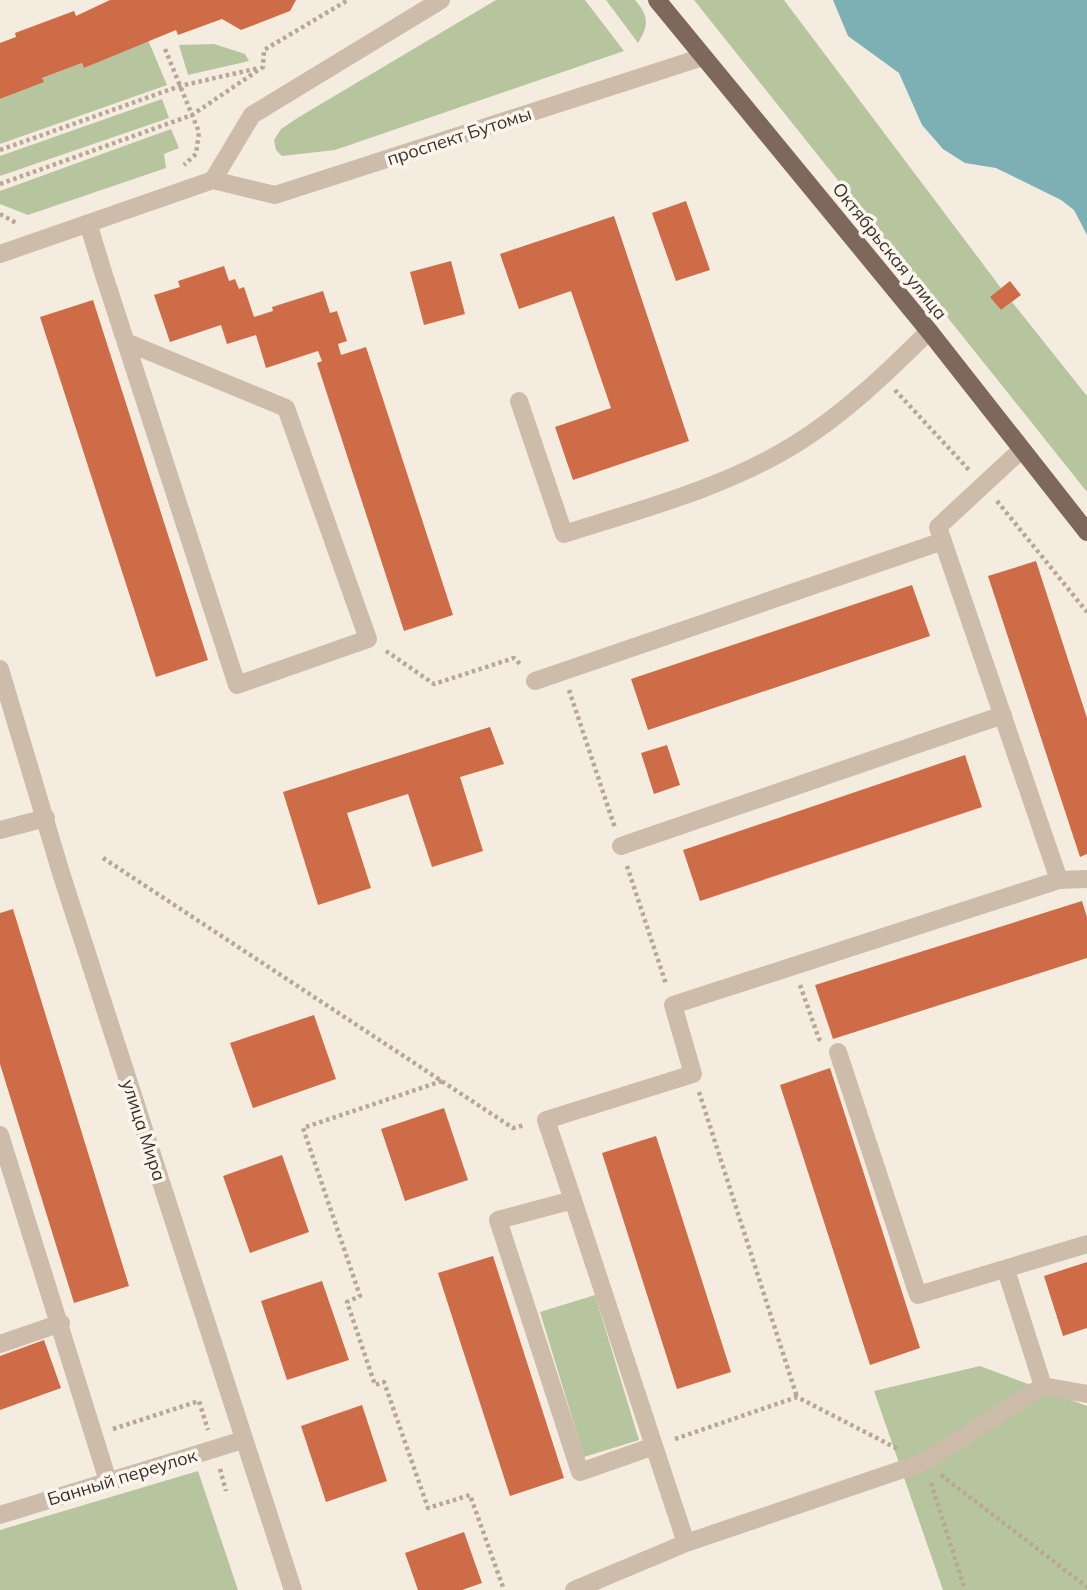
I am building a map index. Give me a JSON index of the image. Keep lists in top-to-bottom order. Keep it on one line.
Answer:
{"streets":{"main road":["Октябрьская улица"],"street":["проспект Бутомы","улица Мира","Банный переулок"]},"crossings":[["проспект Бутомы","Октябрьская улица"],["улица Мира","Банный переулок"]]}
